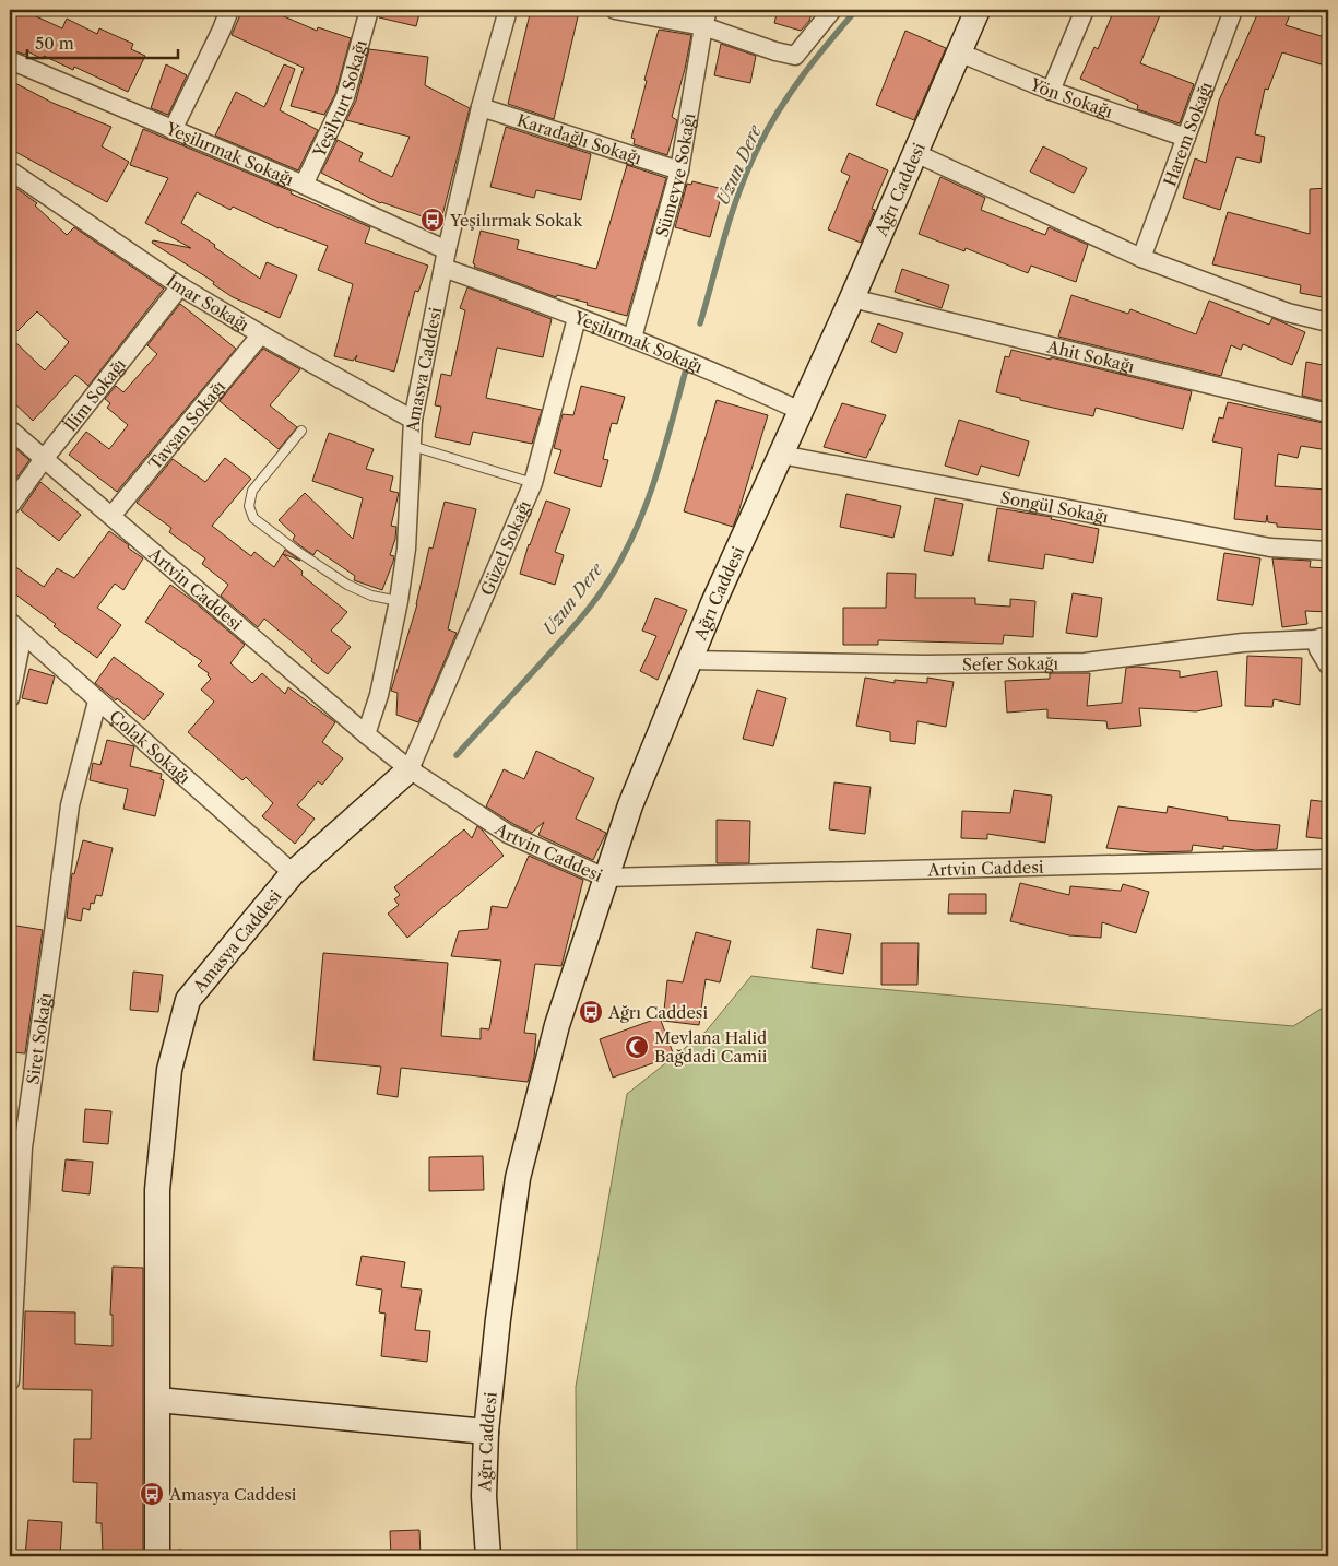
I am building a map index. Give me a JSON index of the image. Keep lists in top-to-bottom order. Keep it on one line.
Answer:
{"streets":{"main road":["Ağrı Caddesi","Amasya Caddesi"],"street":["Yeşilyurt Sokağı","Yön Sokağı","Harem Sokağı","Karadağlı Sokağı","Yeşilırmak Sokağı","Sümeyye Sokağı","İmar Sokağı","Ahit Sokağı","İlim Sokağı","Tavşan Sokağı","Songül Sokağı","Güzel Sokağı","Artvin Caddesi","Sefer Sokağı","Çolak Sokağı","Siret Sokağı"]},"crossings":[["Yeşilyurt Sokağı","Yeşilırmak Sokağı"],["Yön Sokağı","Harem Sokağı"],["Yön Sokağı","Ağrı Caddesi"],["Karadağlı Sokağı","Sümeyye Sokağı"],["Karadağlı Sokağı","Amasya Caddesi"],["Yeşilırmak Sokağı","Sümeyye Sokağı"],["Yeşilırmak Sokağı","Ağrı Caddesi"],["Yeşilırmak Sokağı","Amasya Caddesi"],["Yeşilırmak Sokağı","Güzel Sokağı"],["Ağrı Caddesi","Ahit Sokağı"],["Ağrı Caddesi","Songül Sokağı"],["Ağrı Caddesi","Artvin Caddesi"],["Ağrı Caddesi","Sefer Sokağı"],["İmar Sokağı","Amasya Caddesi"],["İmar Sokağı","İlim Sokağı"],["İmar Sokağı","Tavşan Sokağı"],["Amasya Caddesi","Güzel Sokağı"],["Amasya Caddesi","Artvin Caddesi"],["Amasya Caddesi","Çolak Sokağı"],["İlim Sokağı","Artvin Caddesi"],["Tavşan Sokağı","Artvin Caddesi"],["Güzel Sokağı","Artvin Caddesi"],["Çolak Sokağı","Siret Sokağı"]],"water":["Uzun Dere"],"places":{"bus stop":["Yeşilırmak Sokak","Ağrı Caddesi","Amasya Caddesi"],"mosque":["Mevlana Halid Bağdadi Camii"]},"scale_bar":"50 m"}
